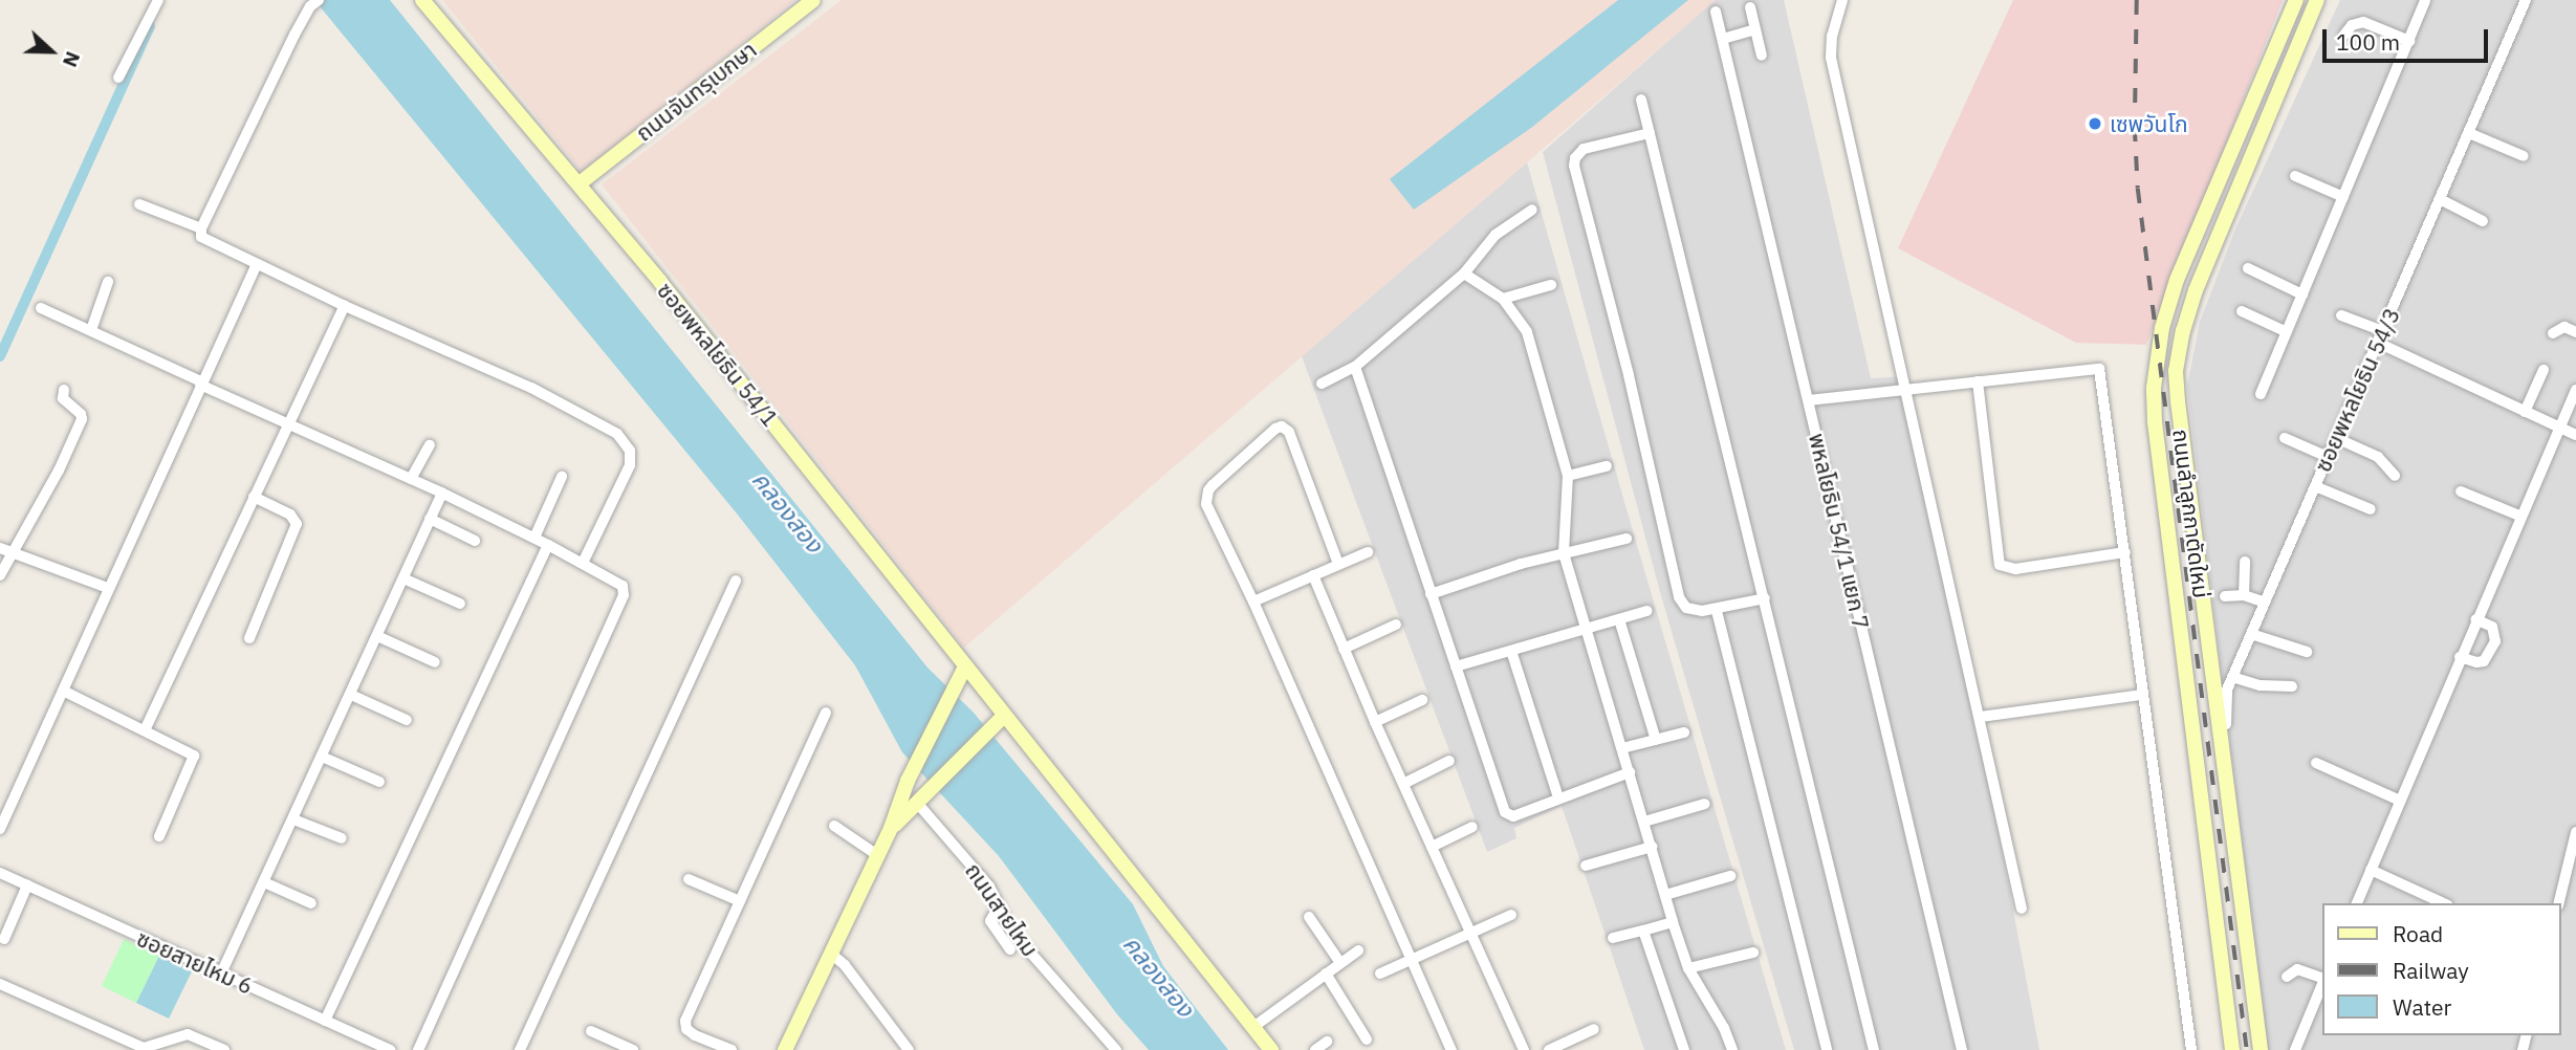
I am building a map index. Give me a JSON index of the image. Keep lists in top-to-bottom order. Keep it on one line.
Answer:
{"streets":{"main road":["ถนนจันทรุเบกษา","ซอยพหลโยธิน 54/1","ถนนลำลูกกาตัดใหม่"],"street":["ซอยพหลโยธิน 54/3","พหลโยธิน 54/1 แยก 7","ถนนสายไหม","ซอยสายไหม 6"]},"crossings":[["ถนนจันทรุเบกษา","ซอยพหลโยธิน 54/1"]],"water":["คลองสอง"],"places":["เซพวันโก"],"legend":["Road","Railway","Water"],"scale_bar":"100 m","north":"right"}
